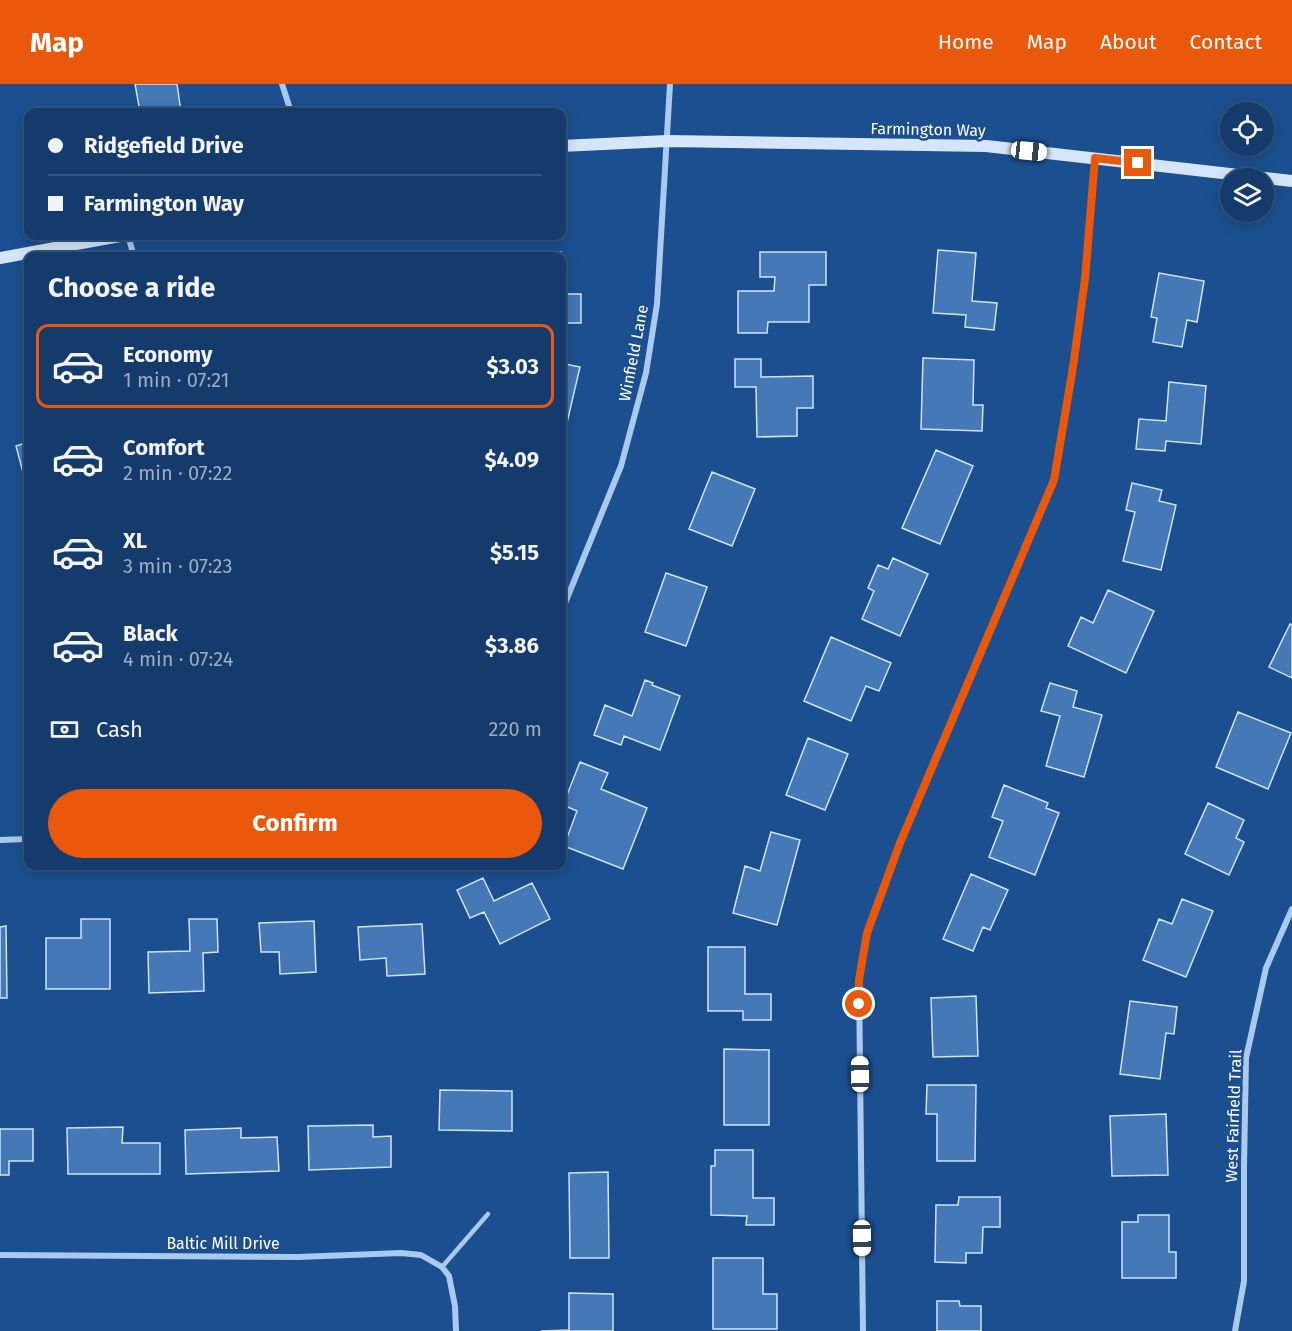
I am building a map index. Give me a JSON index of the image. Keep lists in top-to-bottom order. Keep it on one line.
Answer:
{"streets":{"street":["Farmington Way","Winfield Lane","West Fairfield Trail","Baltic Mill Drive"]},"crossings":[["Farmington Way","Winfield Lane"]],"page":{"header":"Map","nav":["Home","Map","About","Contact"],"banner":["Ridgefield Drive","Farmington Way"],"heading":"Choose a ride","list":[{"name":"Economy","note":"1 min · 07:21","value":"$3.03"},{"name":"Comfort","note":"2 min · 07:22","value":"$4.09"},{"name":"XL","note":"3 min · 07:23","value":"$5.15"},{"name":"Black","note":"4 min · 07:24","value":"$3.86"}],"pay":["Cash","220 m"],"buttons":"Confirm"}}
